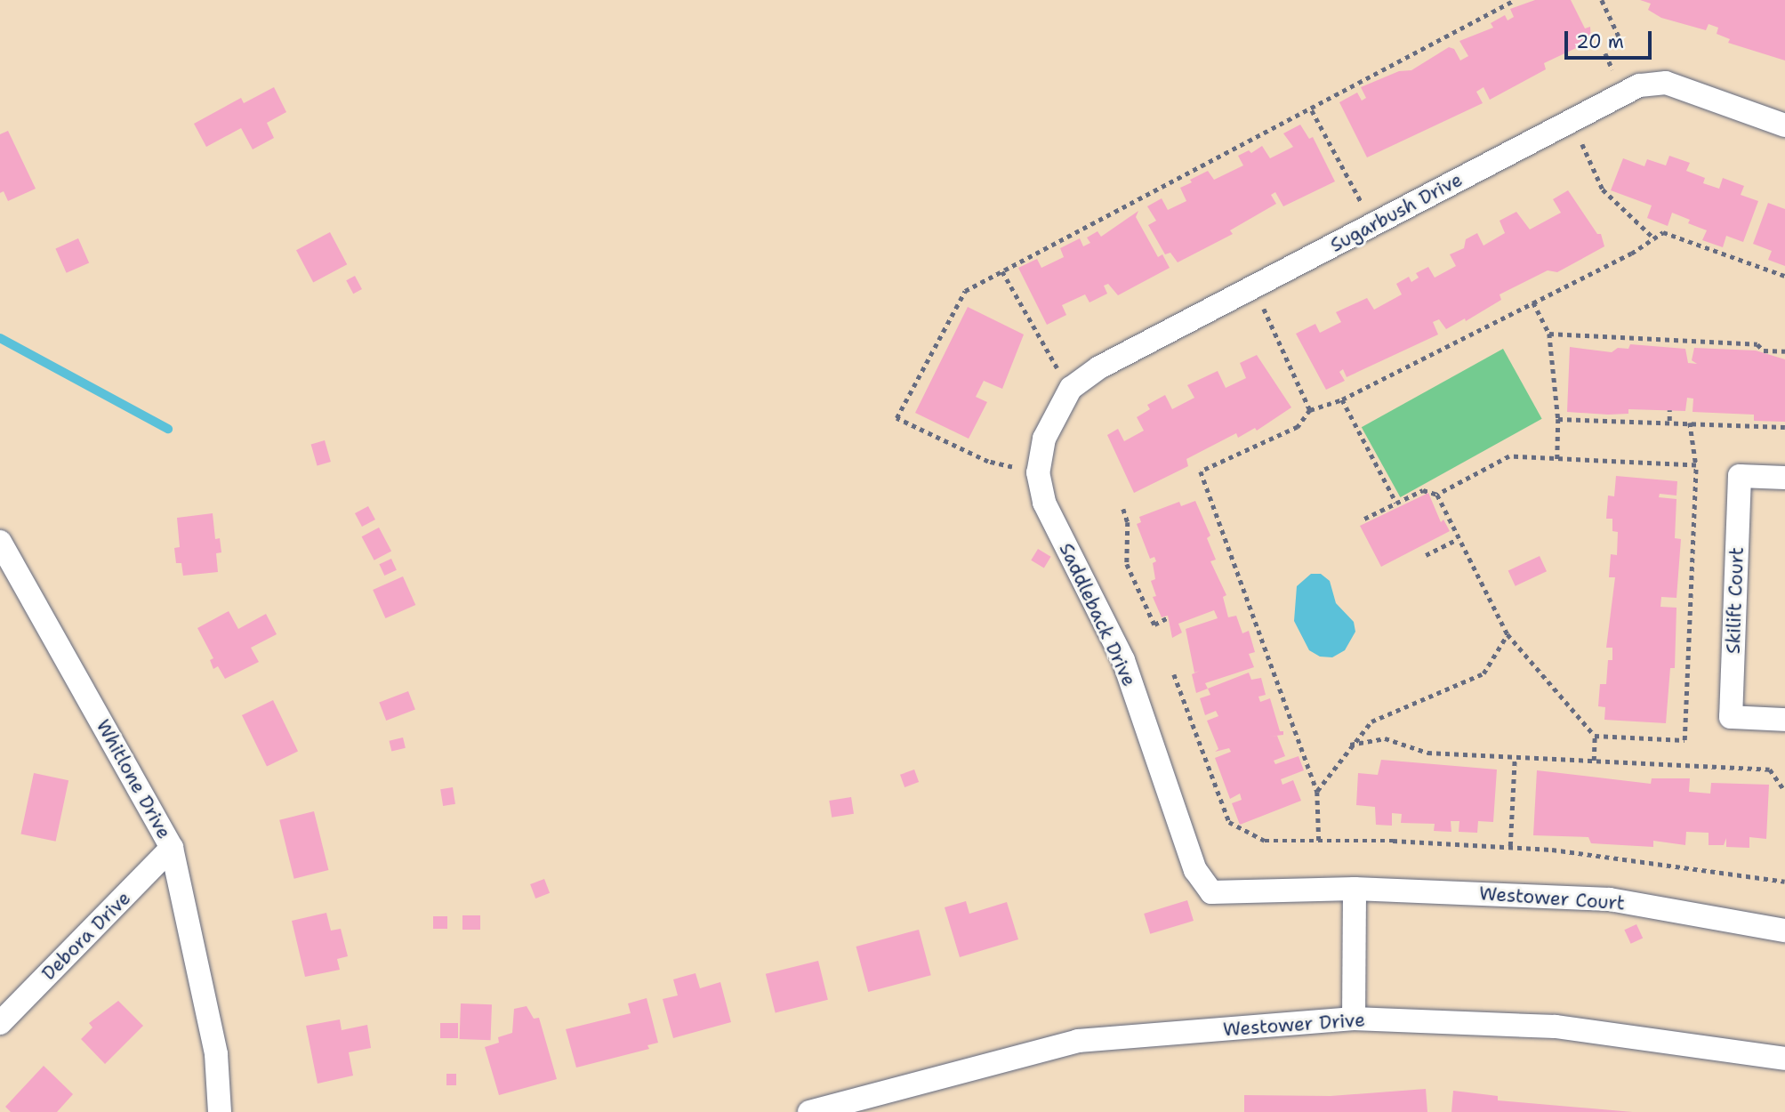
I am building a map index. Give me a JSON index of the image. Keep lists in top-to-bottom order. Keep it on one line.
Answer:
{"streets":{"street":["Sugarbush Drive","Skilift Court","Saddleback Drive","Whitlone Drive","Westower Court","Debora Drive","Westower Drive"]},"crossings":[["Sugarbush Drive","Saddleback Drive"],["Saddleback Drive","Westower Court"],["Whitlone Drive","Debora Drive"]],"scale_bar":"20 m"}
